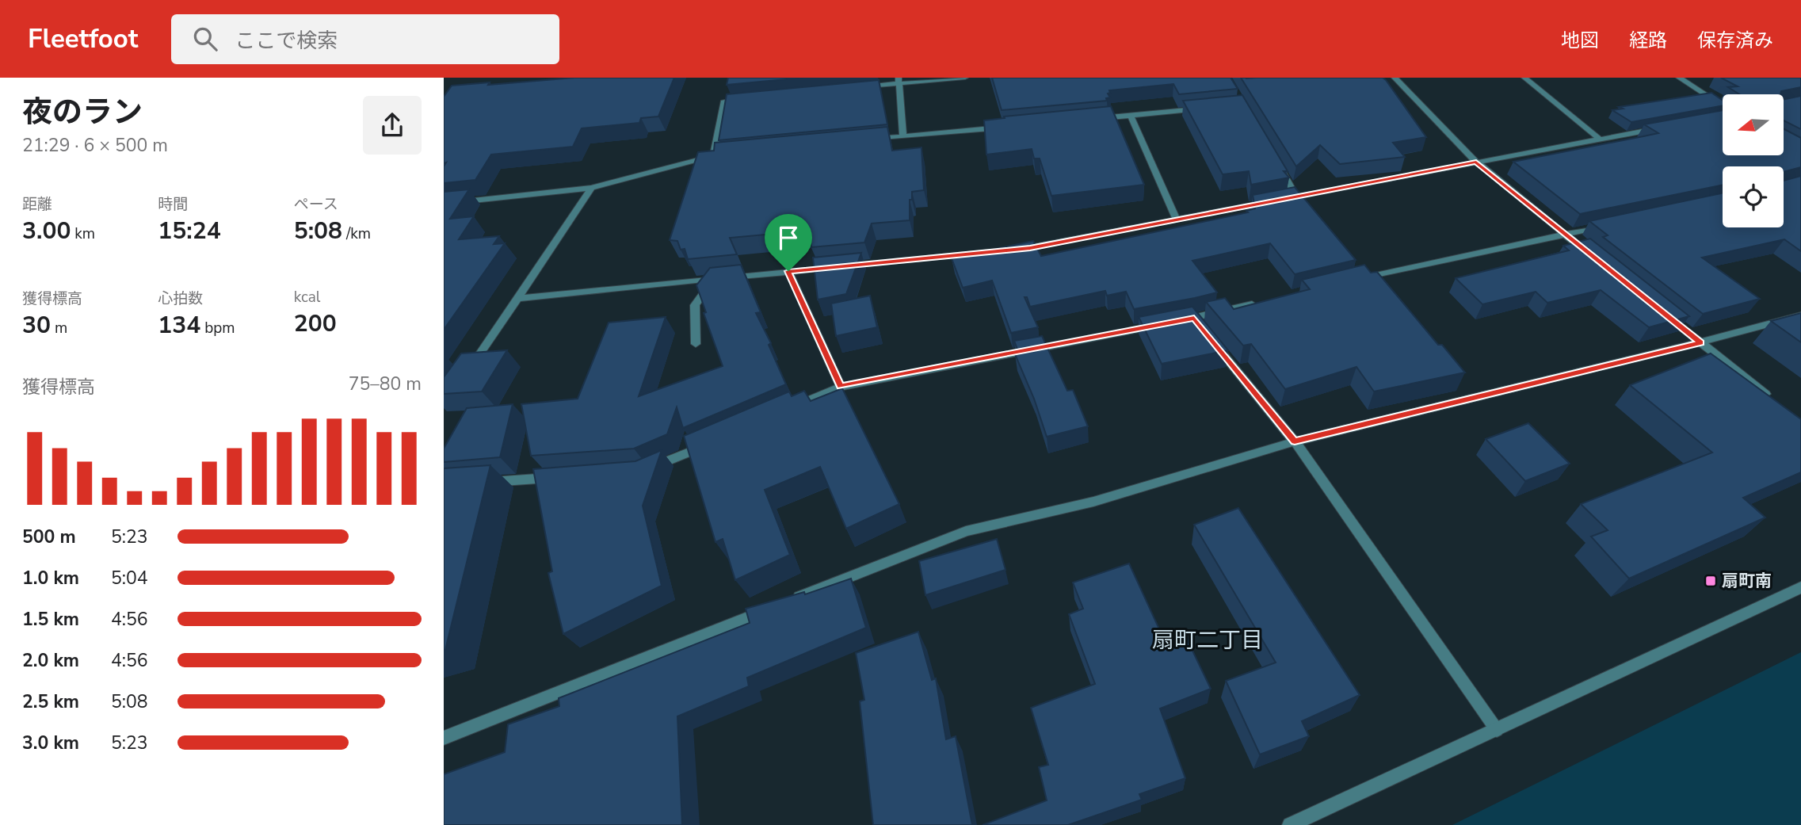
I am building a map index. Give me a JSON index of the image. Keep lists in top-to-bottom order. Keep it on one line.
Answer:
{"districts":["扇町二丁目"],"places":{"transit":["扇町南"]},"north":"left","page":{"header":"Fleetfoot","search":"ここで検索","nav":["地図","経路","保存済み"],"heading":["夜のラン","21:29 · 6 × 500 m"],"stats":[["距離","3.00 km"],["時間","15:24"],["ペース","5:08 /km"],["獲得標高","30 m"],["心拍数","134 bpm"],["kcal","200"]],"chart":["獲得標高","75–80 m"],"list":[{"name":"500 m","note":"5:23"},{"name":"1.0 km","note":"5:04"},{"name":"1.5 km","note":"4:56"},{"name":"2.0 km","note":"4:56"},{"name":"2.5 km","note":"5:08"},{"name":"3.0 km","note":"5:23"}]}}
